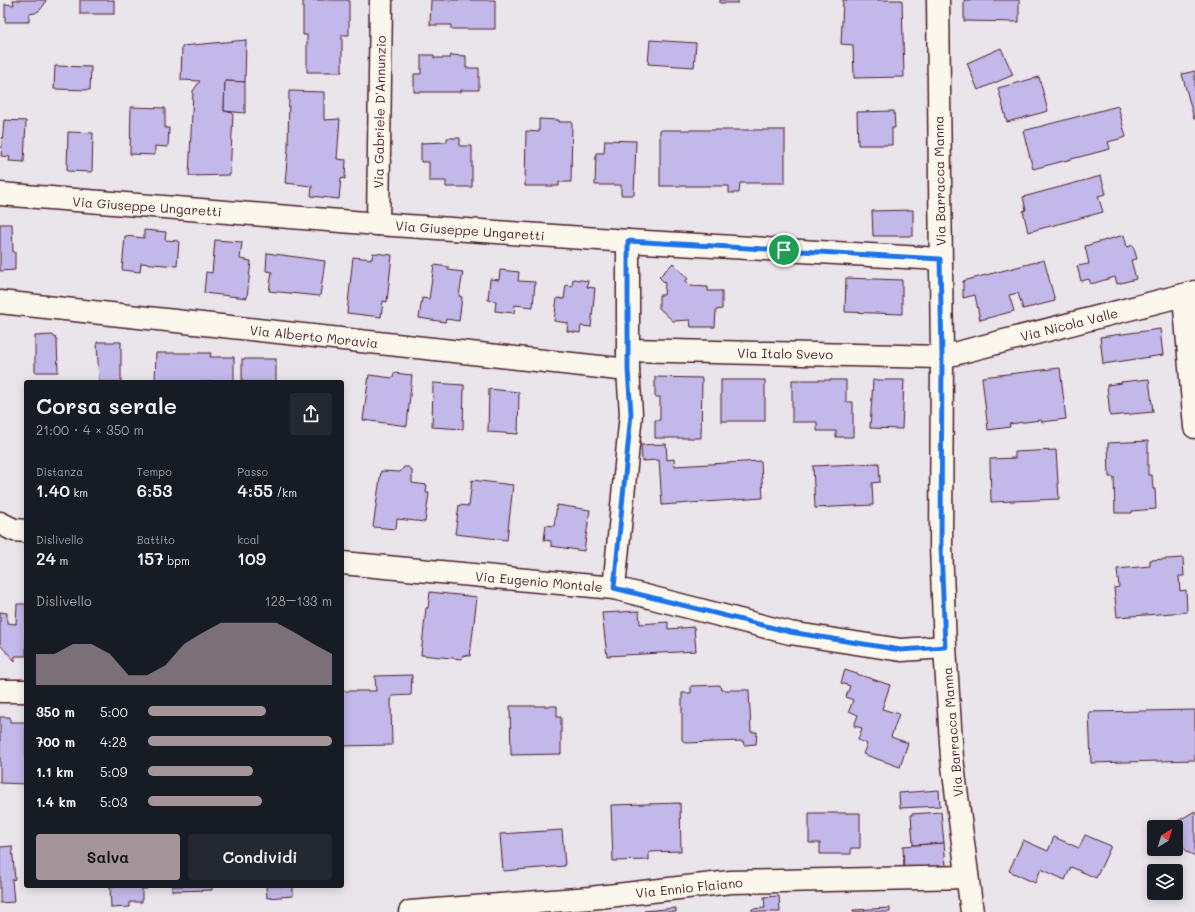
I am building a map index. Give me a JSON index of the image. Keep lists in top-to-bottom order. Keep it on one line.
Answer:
{"streets":{"street":["Via Gabriele D'Annunzio","Via Barracca Manna","Via Giuseppe Ungaretti","Via Nicola Valle","Via Alberto Moravia","Via Italo Svevo","Via Eugenio Montale","Via Ennio Flaiano"]},"crossings":[["Via Gabriele D'Annunzio","Via Giuseppe Ungaretti"],["Via Barracca Manna","Via Giuseppe Ungaretti"],["Via Barracca Manna","Via Nicola Valle"],["Via Barracca Manna","Via Italo Svevo"],["Via Barracca Manna","Via Eugenio Montale"],["Via Barracca Manna","Via Ennio Flaiano"],["Via Nicola Valle","Via Italo Svevo"],["Via Alberto Moravia","Via Italo Svevo"]],"north":"top right","page":{"heading":["Corsa serale","21:00 · 4 × 350 m"],"stats":[["Distanza","1.40 km"],["Tempo","6:53"],["Passo","4:55 /km"],["Dislivello","24 m"],["Battito","157 bpm"],["kcal","109"]],"chart":["Dislivello","128–133 m"],"list":[{"name":"350 m","note":"5:00"},{"name":"700 m","note":"4:28"},{"name":"1.1 km","note":"5:09"},{"name":"1.4 km","note":"5:03"}],"buttons":["Salva","Condividi"]}}
